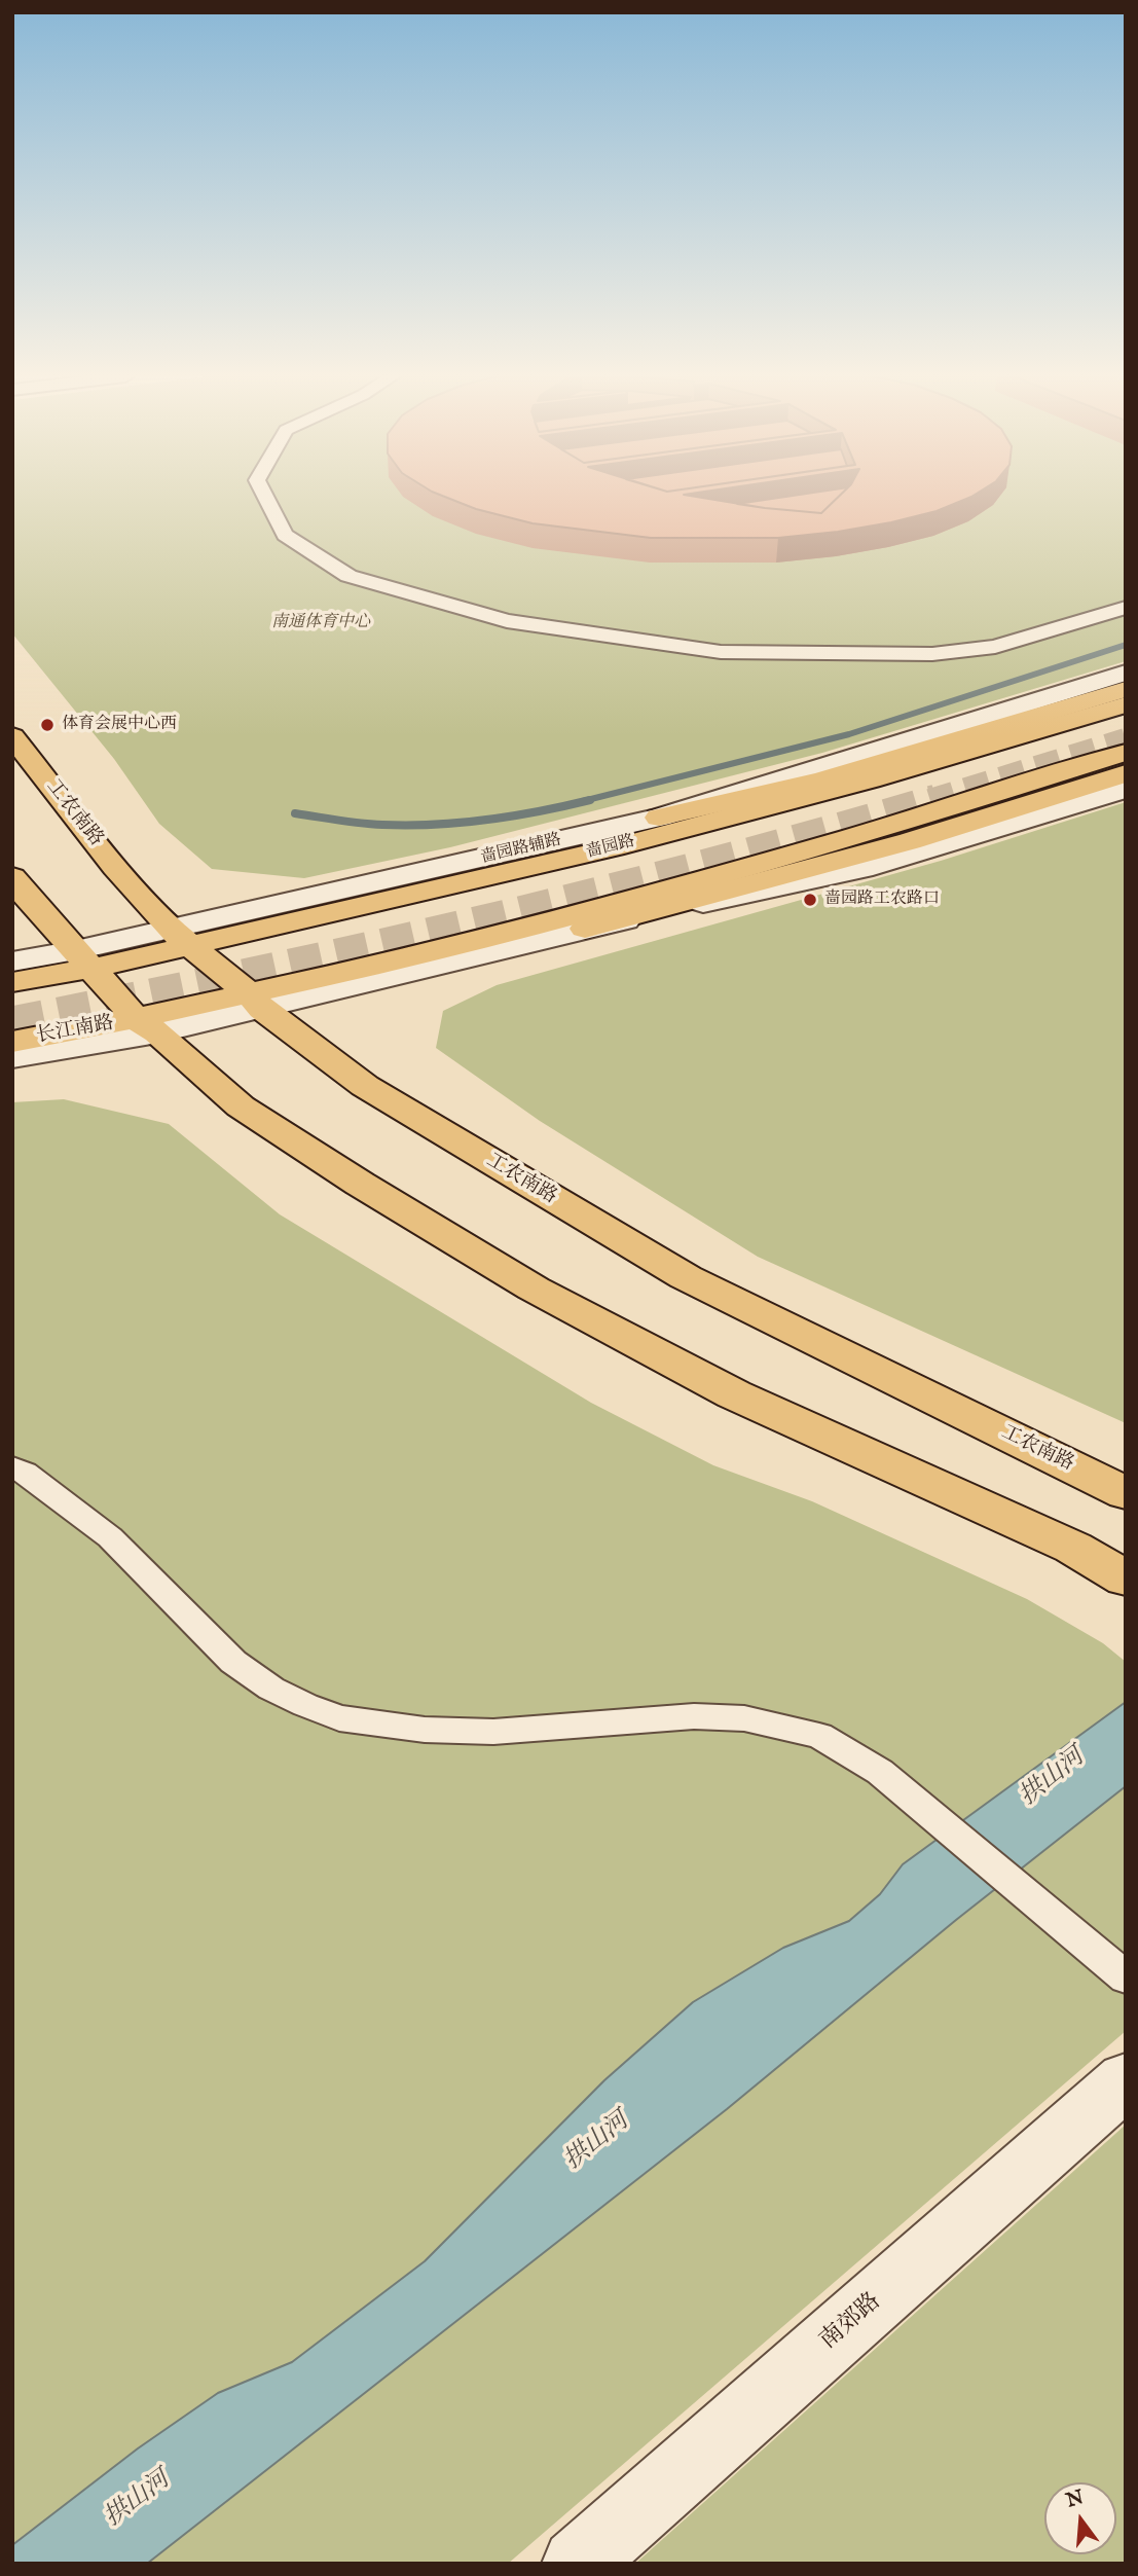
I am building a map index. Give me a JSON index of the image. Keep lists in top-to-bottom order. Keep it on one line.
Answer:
{"streets":{"main road":["工农南路","啬园路","长江南路"],"street":["啬园路辅路","南郊路"]},"crossings":[["工农南路","啬园路"],["工农南路","啬园路辅路"],["啬园路","啬园路辅路"]],"water":["拱山河"],"parks":["南通体育中心"],"places":["体育会展中心西","啬园路工农路口"],"north":"top"}
